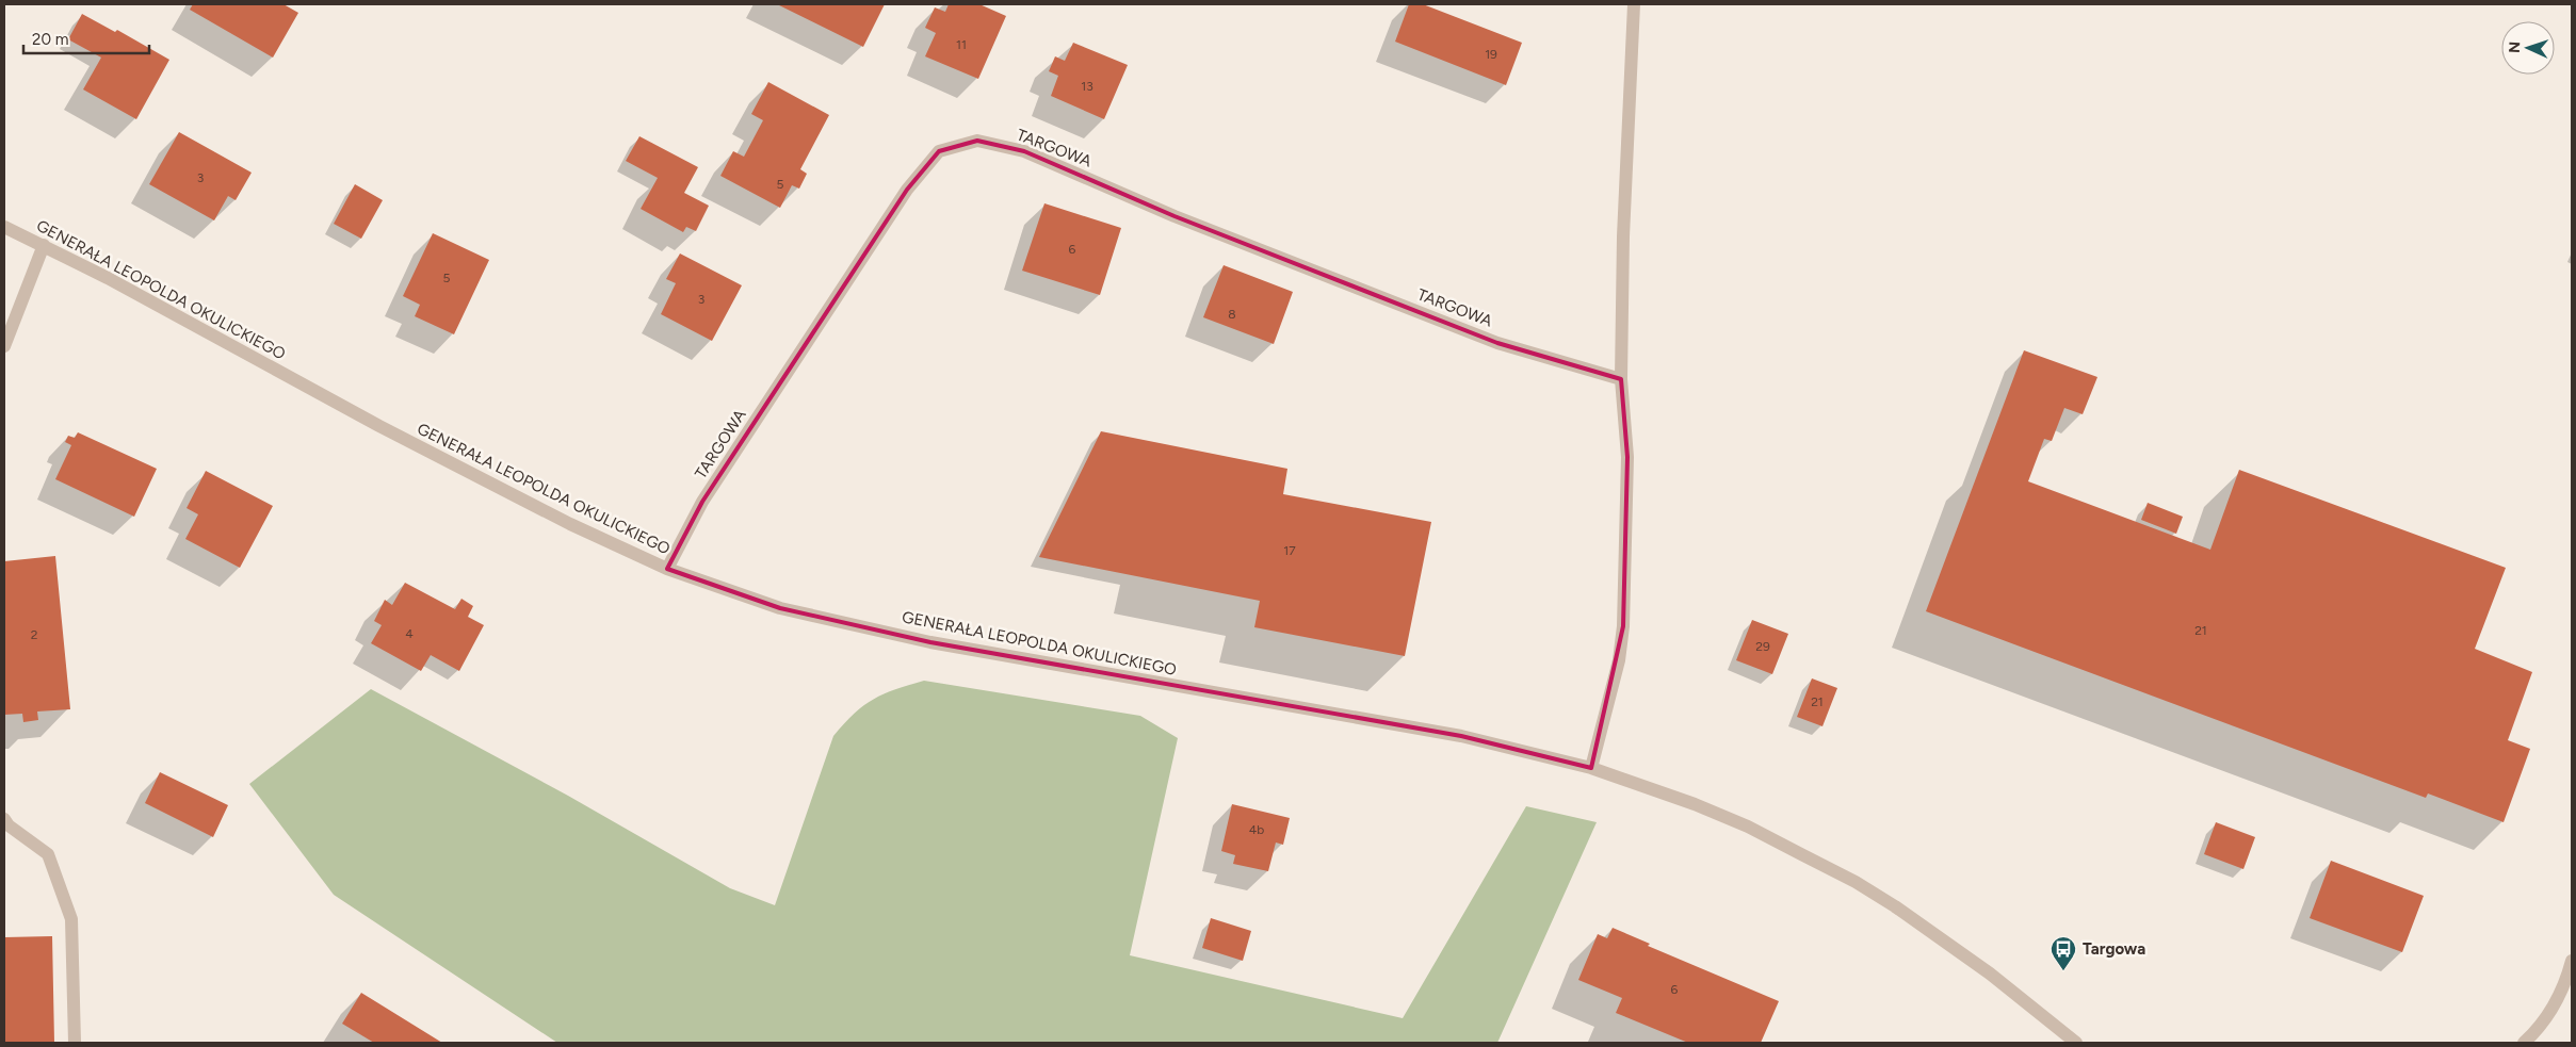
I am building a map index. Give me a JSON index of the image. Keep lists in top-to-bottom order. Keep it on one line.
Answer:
{"streets":{"street":["TARGOWA","GENERAŁA LEOPOLDA OKULICKIEGO"]},"crossings":[["TARGOWA","GENERAŁA LEOPOLDA OKULICKIEGO"]],"places":{"bus stop":["Targowa"]},"house_numbers":["11","19","13","3","5","6","5","3","8","17","21","4","2","29","21","4b","6"],"scale_bar":"20 m","north":"left"}
